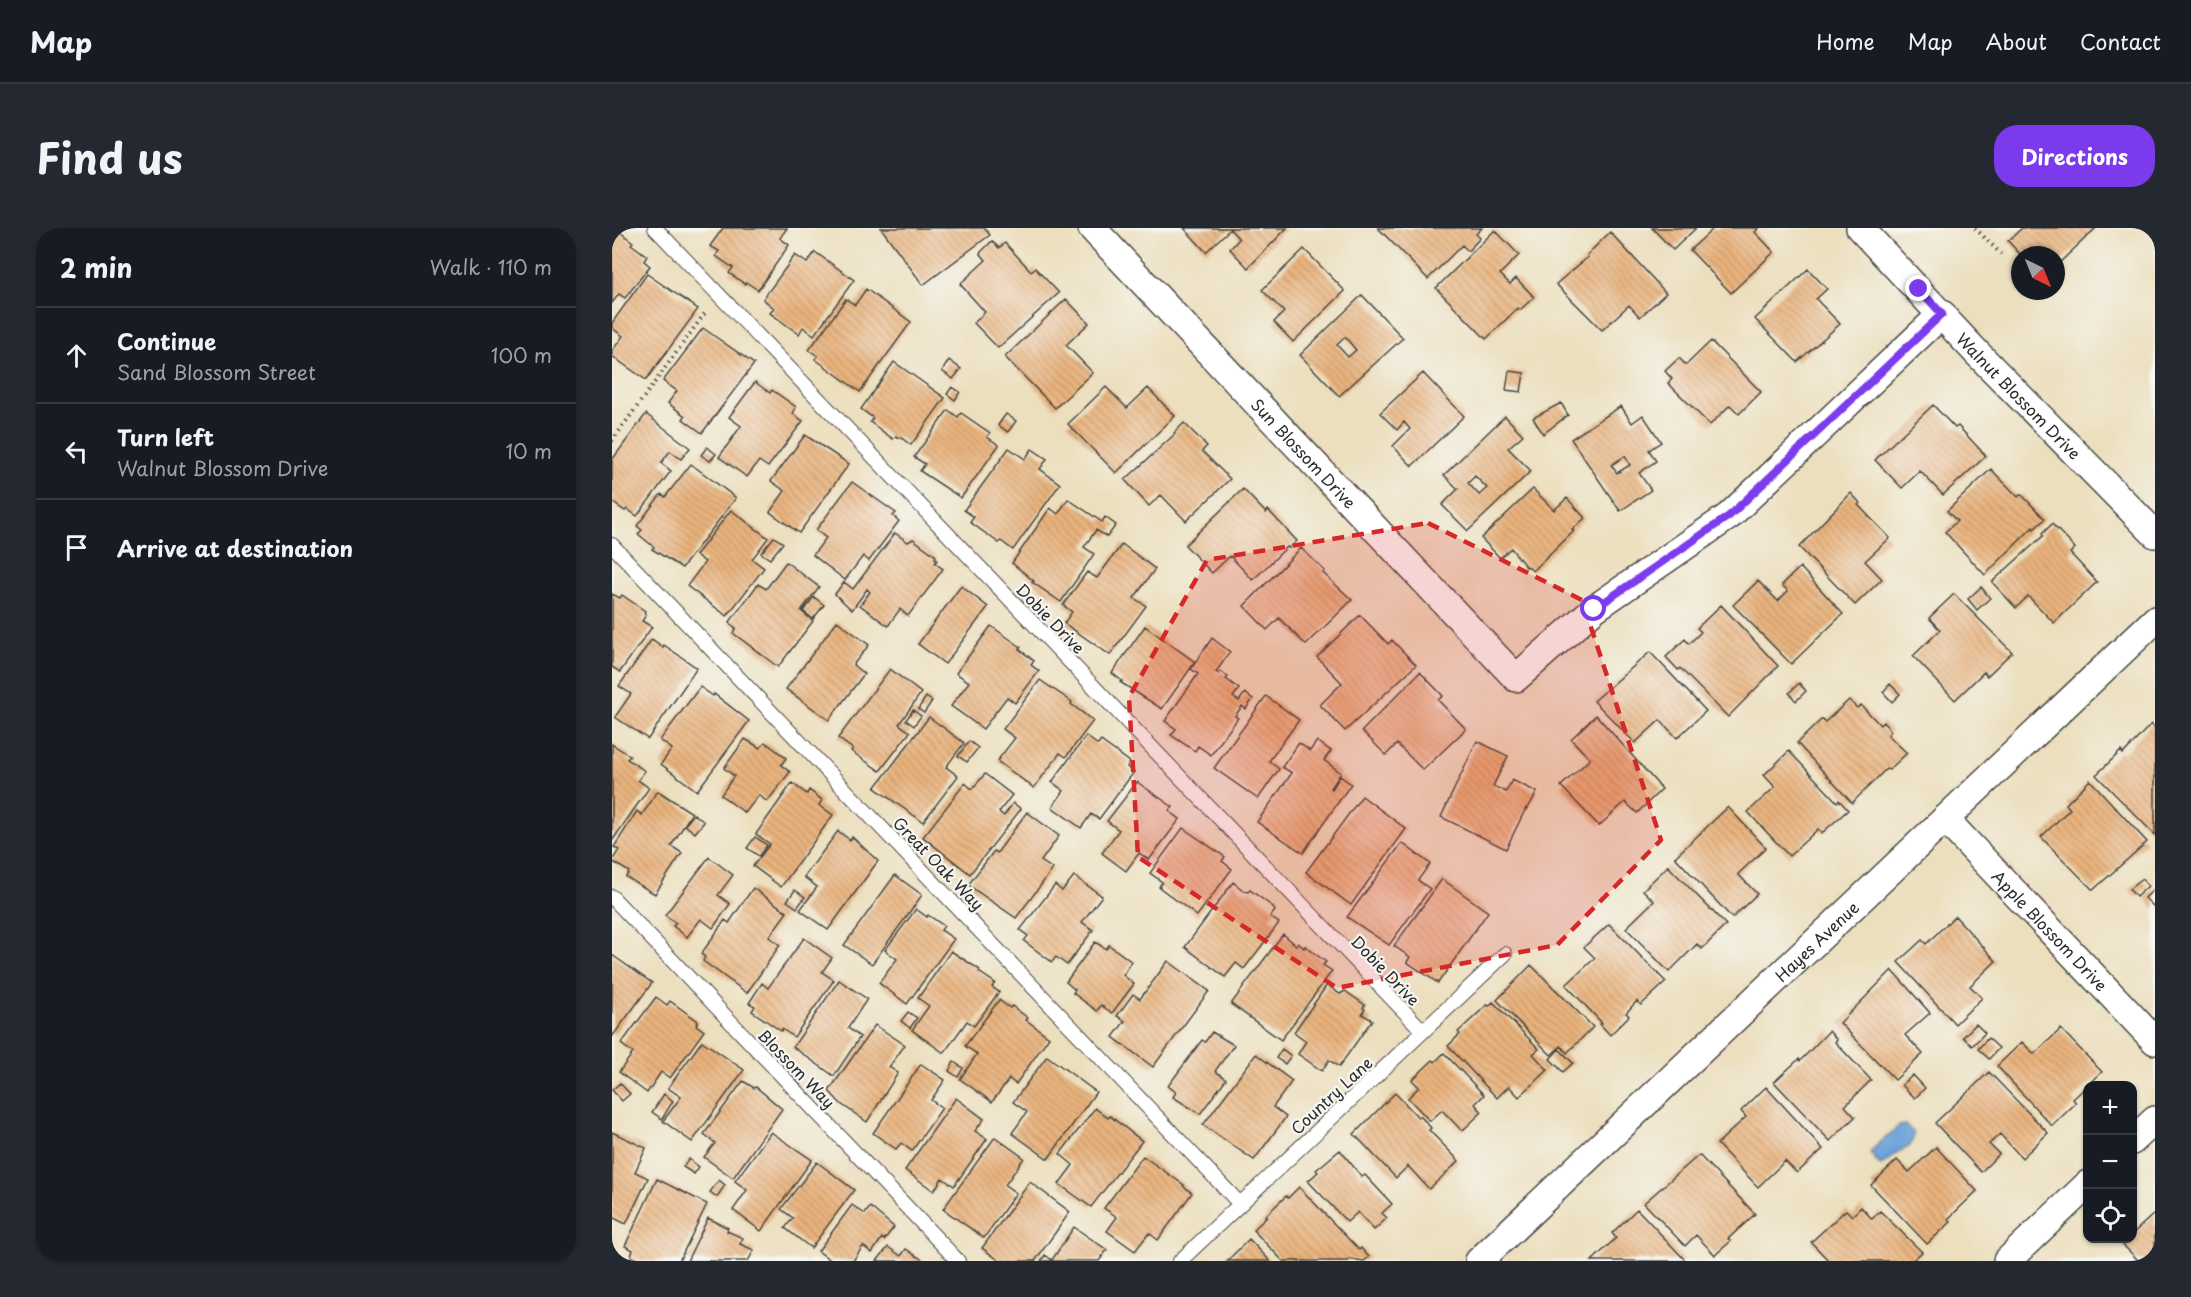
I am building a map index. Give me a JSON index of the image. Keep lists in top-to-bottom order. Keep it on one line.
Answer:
{"streets":{"street":["Walnut Blossom Drive","Sun Blossom Drive","Apple Blossom Drive","Hayes Avenue"],"lane":["Dobie Drive","Great Oak Way","Blossom Way","Country Lane"]},"crossings":[["Walnut Blossom Drive","Sun Blossom Drive"],["Dobie Drive","Country Lane"],["Great Oak Way","Country Lane"],["Apple Blossom Drive","Hayes Avenue"]],"north":"bottom right","page":{"header":"Map","nav":["Home","Map","About","Contact"],"title":"Find us","buttons":"Directions","heading":["2 min","Walk · 110 m"],"list":[["Continue","Sand Blossom Street","100 m"],["Turn left","Walnut Blossom Drive","10 m"],"Arrive at destination"],"map_buttons":["+","−"]}}
